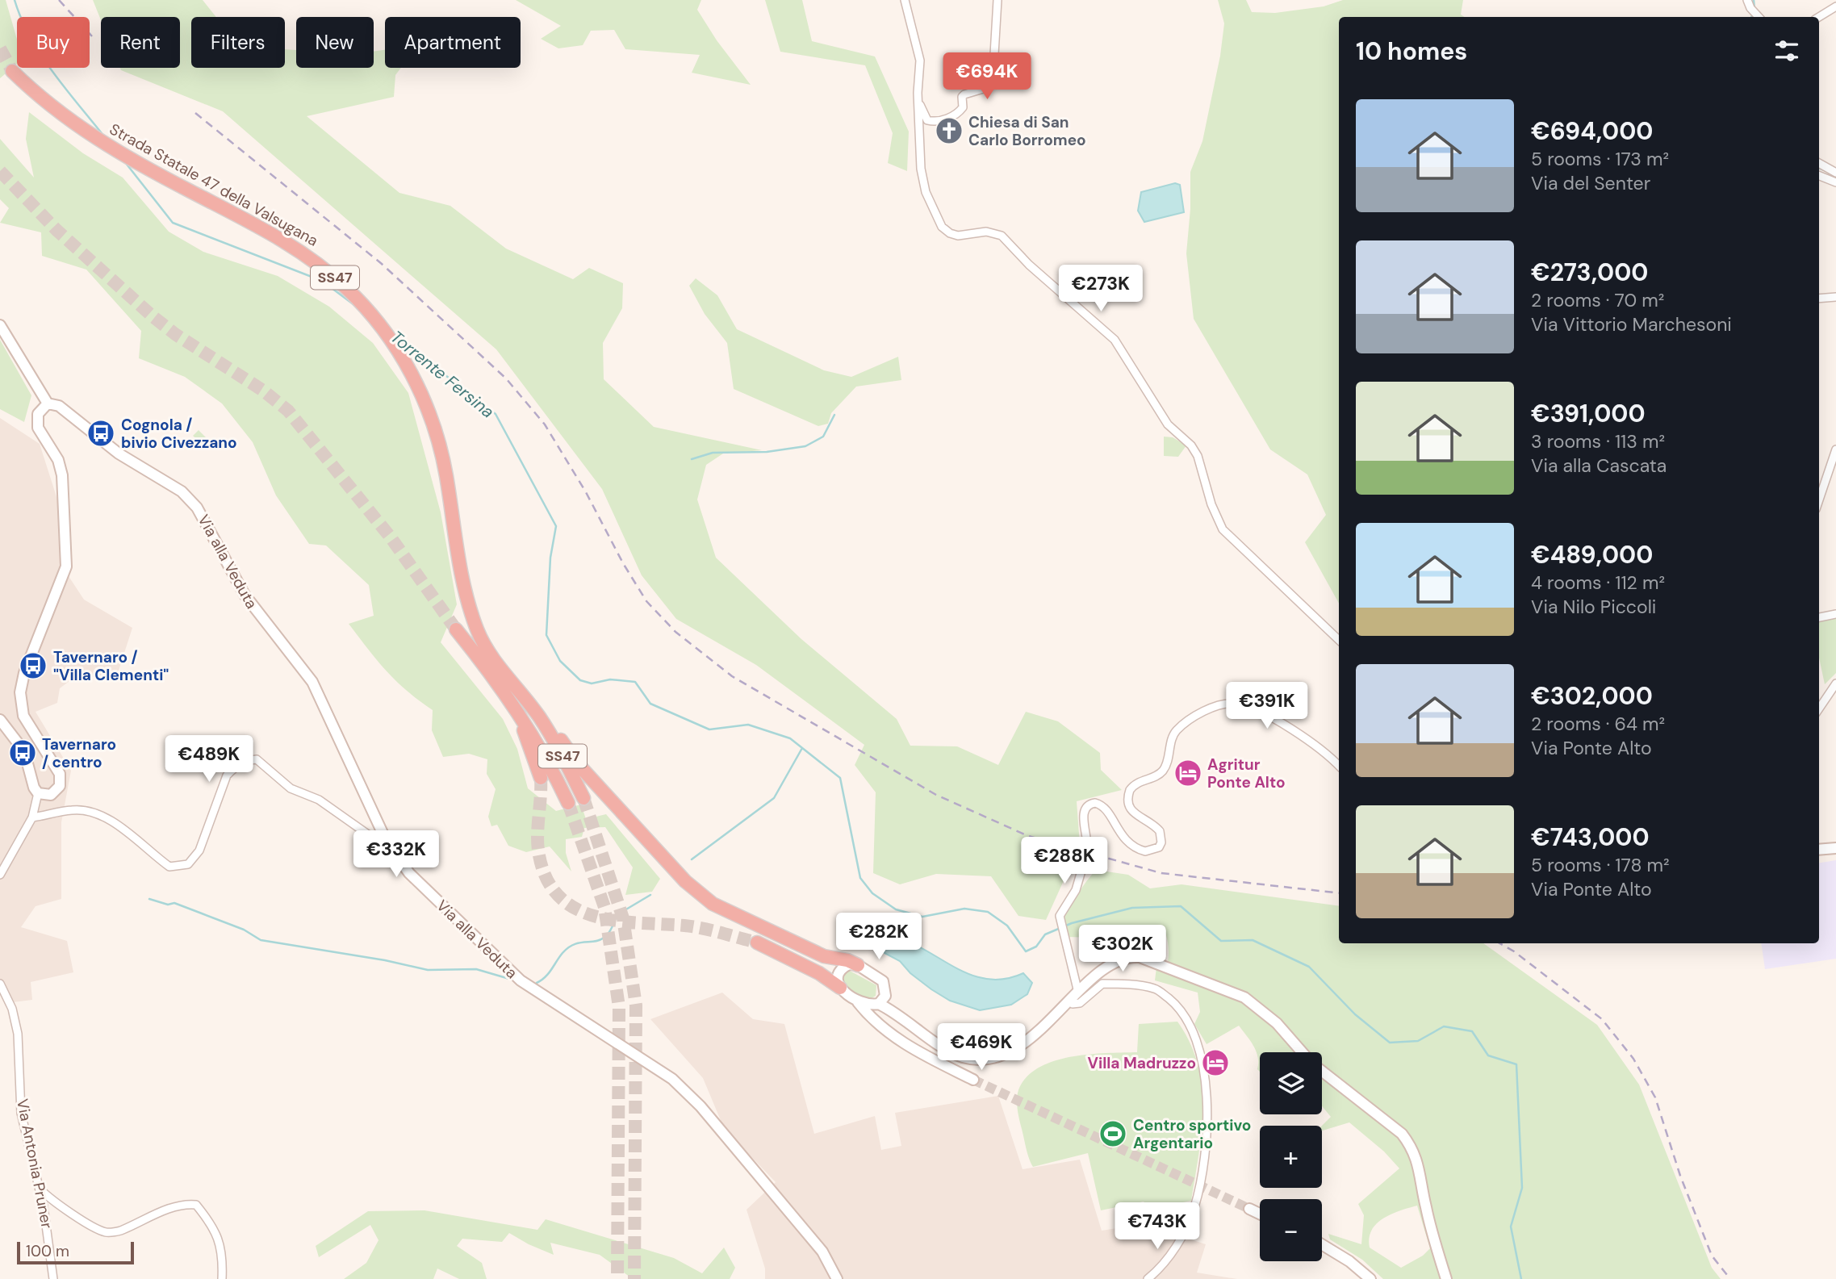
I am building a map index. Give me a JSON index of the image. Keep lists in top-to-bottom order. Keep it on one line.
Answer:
{"streets":{"highway":["Strada Statale 47 della Valsugana","SS47"],"street":["Via alla Veduta","Via Antonia Pruner"]},"water":["Torrente Fersina"],"places":{"church":["Chiesa di San Carlo Borromeo"],"bus stop":["Cognola / bivio Civezzano","Tavernaro / \"Villa Clementi\"","Tavernaro / centro"],"hotel":["Agritur Ponte Alto","Villa Madruzzo"],"sports":["Centro sportivo Argentario"]},"scale_bar":"100 m","page":{"chip":["Buy","Rent","Filters","New","Apartment"],"heading":"10 homes","price":["€694K","€273K","€391K","€489K","€332K","€288K","€282K","€302K","€469K","€743K"],"list":[{"name":"€694,000","note":"5 rooms · 173 m² · Via del Senter"},{"name":"€273,000","note":"2 rooms · 70 m² · Via Vittorio Marchesoni"},{"name":"€391,000","note":"3 rooms · 113 m² · Via alla Cascata"},{"name":"€489,000","note":"4 rooms · 112 m² · Via Nilo Piccoli"},{"name":"€302,000","note":"2 rooms · 64 m² · Via Ponte Alto"},{"name":"€743,000","note":"5 rooms · 178 m² · Via Ponte Alto"}],"map_buttons":["+","−"],"scale":"100 m"}}
